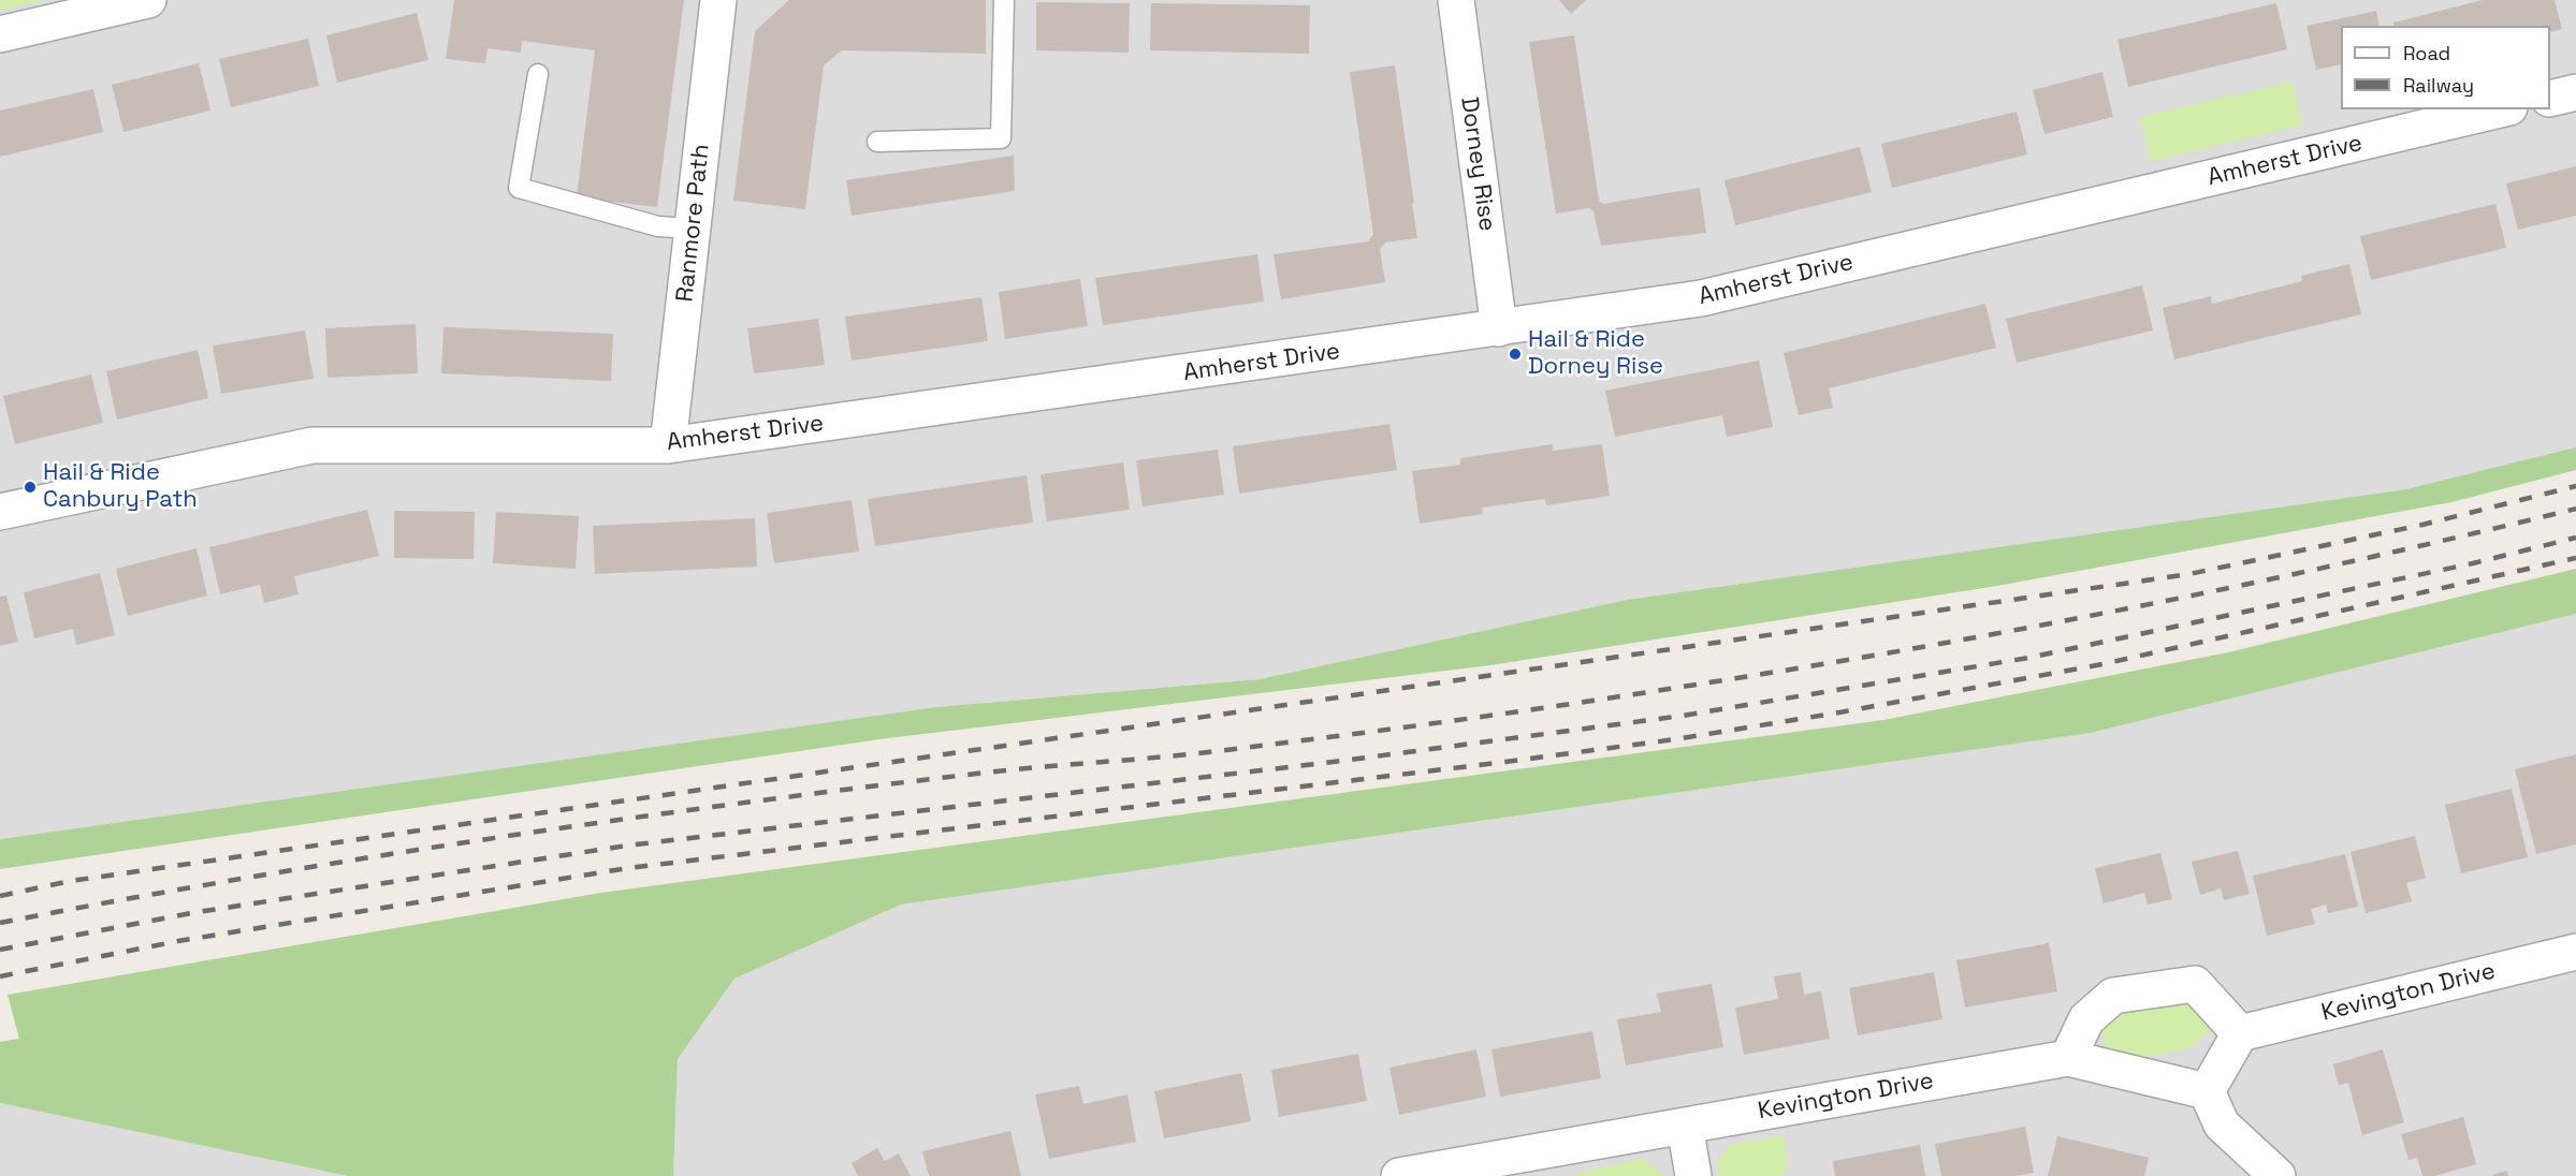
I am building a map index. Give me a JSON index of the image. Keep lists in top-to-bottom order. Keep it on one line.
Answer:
{"streets":{"street":["Amherst Drive","Dorney Rise","Ranmore Path","Kevington Drive"]},"crossings":[["Amherst Drive","Dorney Rise"],["Amherst Drive","Ranmore Path"]],"places":["Hail & Ride Dorney Rise","Hail & Ride Canbury Path"],"legend":["Road","Railway"]}
